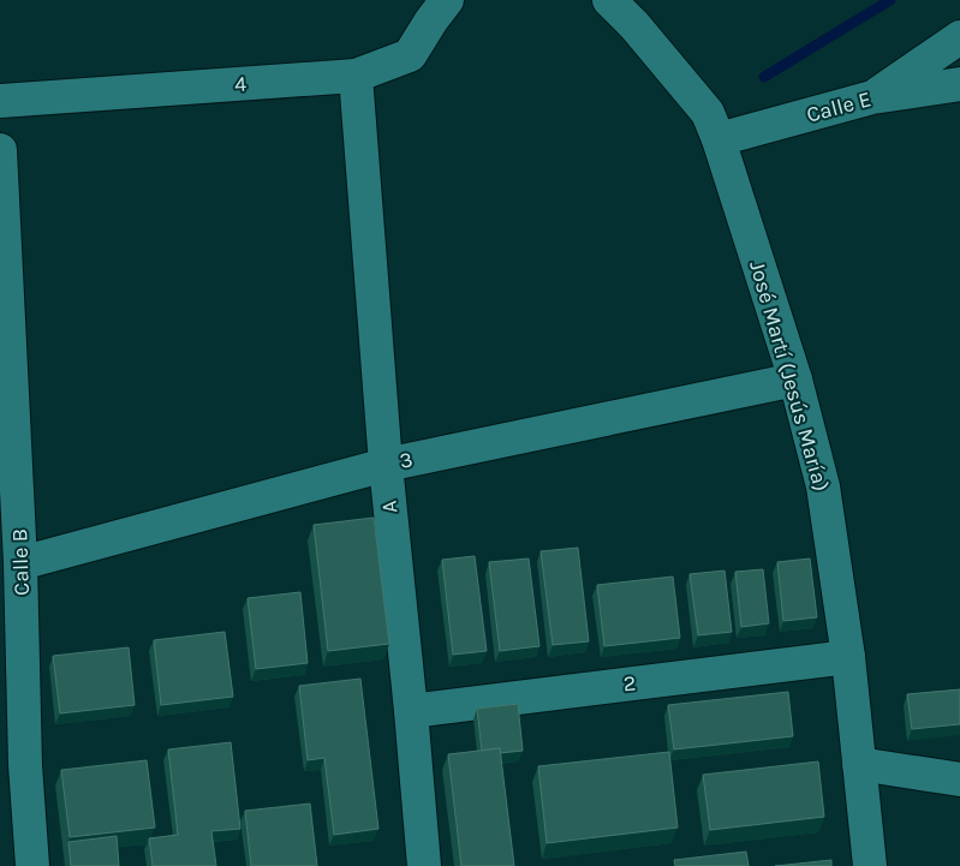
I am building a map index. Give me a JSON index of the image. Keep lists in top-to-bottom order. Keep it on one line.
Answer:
{"streets":{"street":["4","Calle E","José Martí (Jesús María)","3","A","Calle B","2"]},"crossings":[["4","A"],["Calle E","José Martí (Jesús María)"],["José Martí (Jesús María)","3"],["José Martí (Jesús María)","2"],["3","A"],["3","Calle B"],["A","2"]]}
